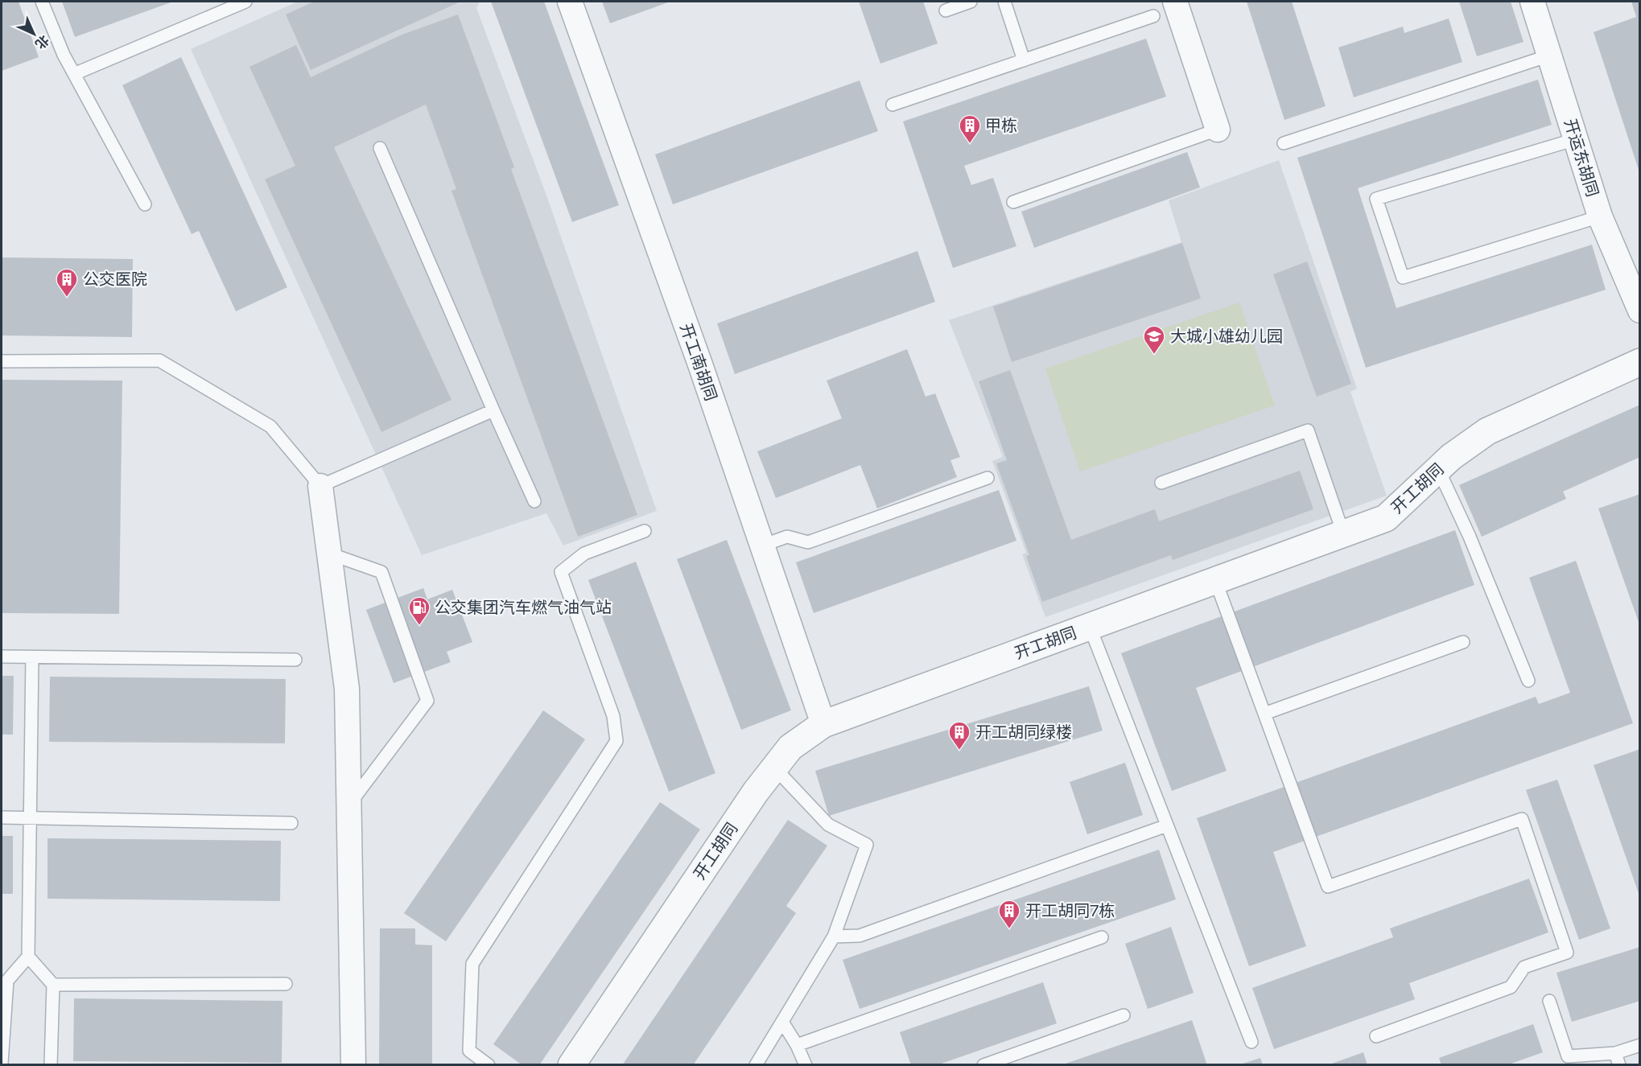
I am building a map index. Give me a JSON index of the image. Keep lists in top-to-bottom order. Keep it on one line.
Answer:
{"streets":{"street":["开运东胡同","开工南胡同","开工胡同"]},"crossings":[["开工南胡同","开工胡同"]],"places":{"building":["甲栋","公交医院","开工胡同绿楼","开工胡同7栋"],"school or university":["大城小雄幼儿园"],"fuel station":["公交集团汽车燃气油气站"]},"north":"bottom right"}
